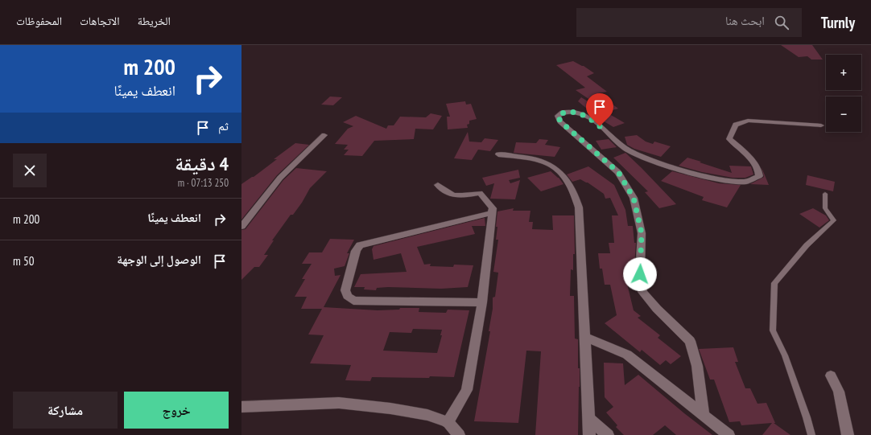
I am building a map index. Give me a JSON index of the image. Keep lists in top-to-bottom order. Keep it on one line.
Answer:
{"page":{"header":"Turnly","search":"ابحث هنا","nav":["الخريطة","الاتجاهات","المحفوظات"],"turn":["200 m","انعطف يمينًا"],"map_buttons":["+","−"],"then":"ثم","heading":["4 دقيقة","250 m · 07:13"],"list":[{"name":"انعطف يمينًا","value":"200 m"},{"name":"الوصول إلى الوجهة","value":"50 m"}],"buttons":["خروج","مشاركة"]}}
